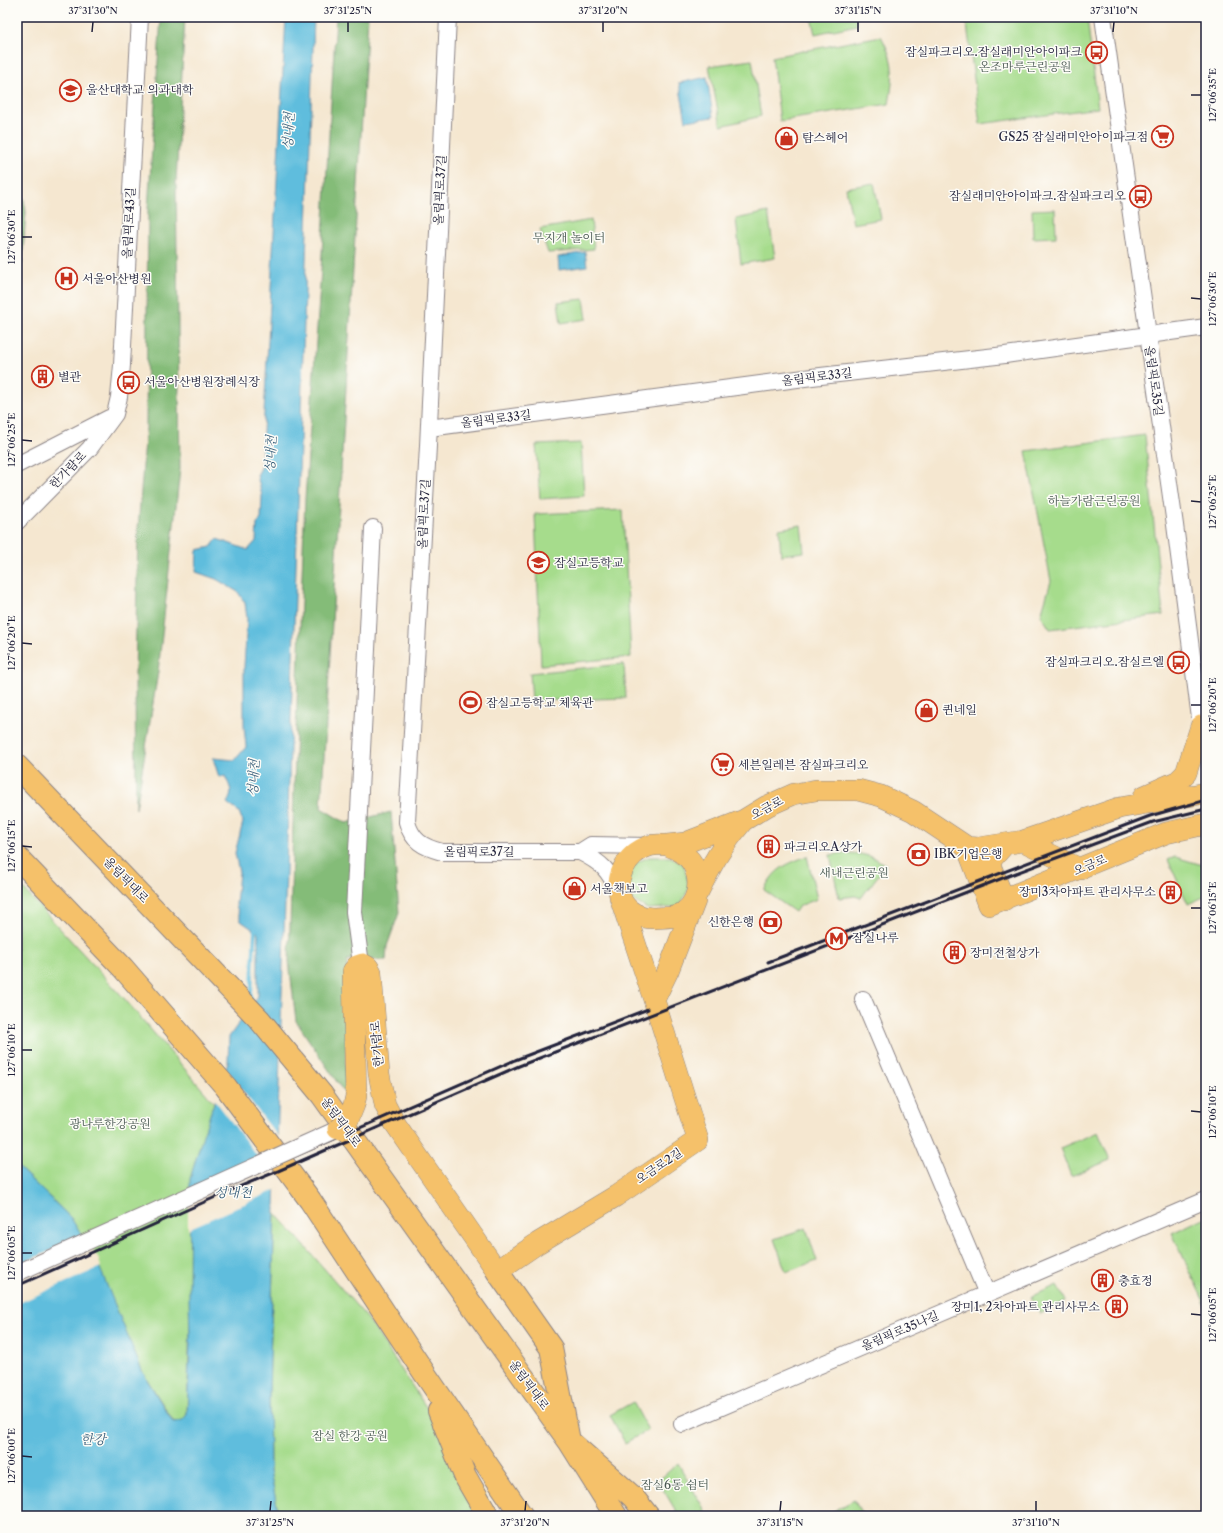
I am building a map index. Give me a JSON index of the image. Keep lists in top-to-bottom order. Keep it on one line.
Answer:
{"streets":{"highway":["올림픽대로"],"main road":["한가람로","오금로","오금로2길"],"street":["올림픽로37길","올림픽로43길","올림픽로33길","올림픽로35길","올림픽로35나길"]},"crossings":[["올림픽로37길","올림픽로33길"],["올림픽로43길","한가람로"],["올림픽로33길","올림픽로35길"],["한가람로","오금로2길"]],"water":["성내천","한강"],"parks":["온조마루근린공원","무지개 놀이터","하늘가람근린공원","새내근린공원","광나루한강공원","잠실 한강 공원","잠실6동 쉼터"],"places":{"bus stop":["잠실파크리오.잠실래미안아이파크","잠실래미안아이파크.잠실파크리오","서울아산병원장례식장","잠실파크리오.잠실르엘"],"school or university":["울산대학교 의과대학","잠실고등학교"],"supermarket":["GS25 잠실래미안아이파크점","세븐일레븐 잠실파크리오"],"shop":["탐스헤어","퀸네일","서울책보고"],"hospital":["서울아산병원"],"building":["별관","파크리오A상가","장미3차아파트 관리사무소","장미전철상가","충효정","장미1, 2차아파트 관리사무소"],"sports":["잠실고등학교 체육관"],"bank":["IBK기업은행","신한은행"],"metro station":["잠실나루"]},"coordinates":["37°31'30\"N","37°31'25\"N","37°31'20\"N","37°31'15\"N","37°31'10\"N","127°06'35\"E","127°06'30\"E","127°06'25\"E","127°06'20\"E","127°06'15\"E","127°06'10\"E","127°06'05\"E","127°06'00\"E"]}
